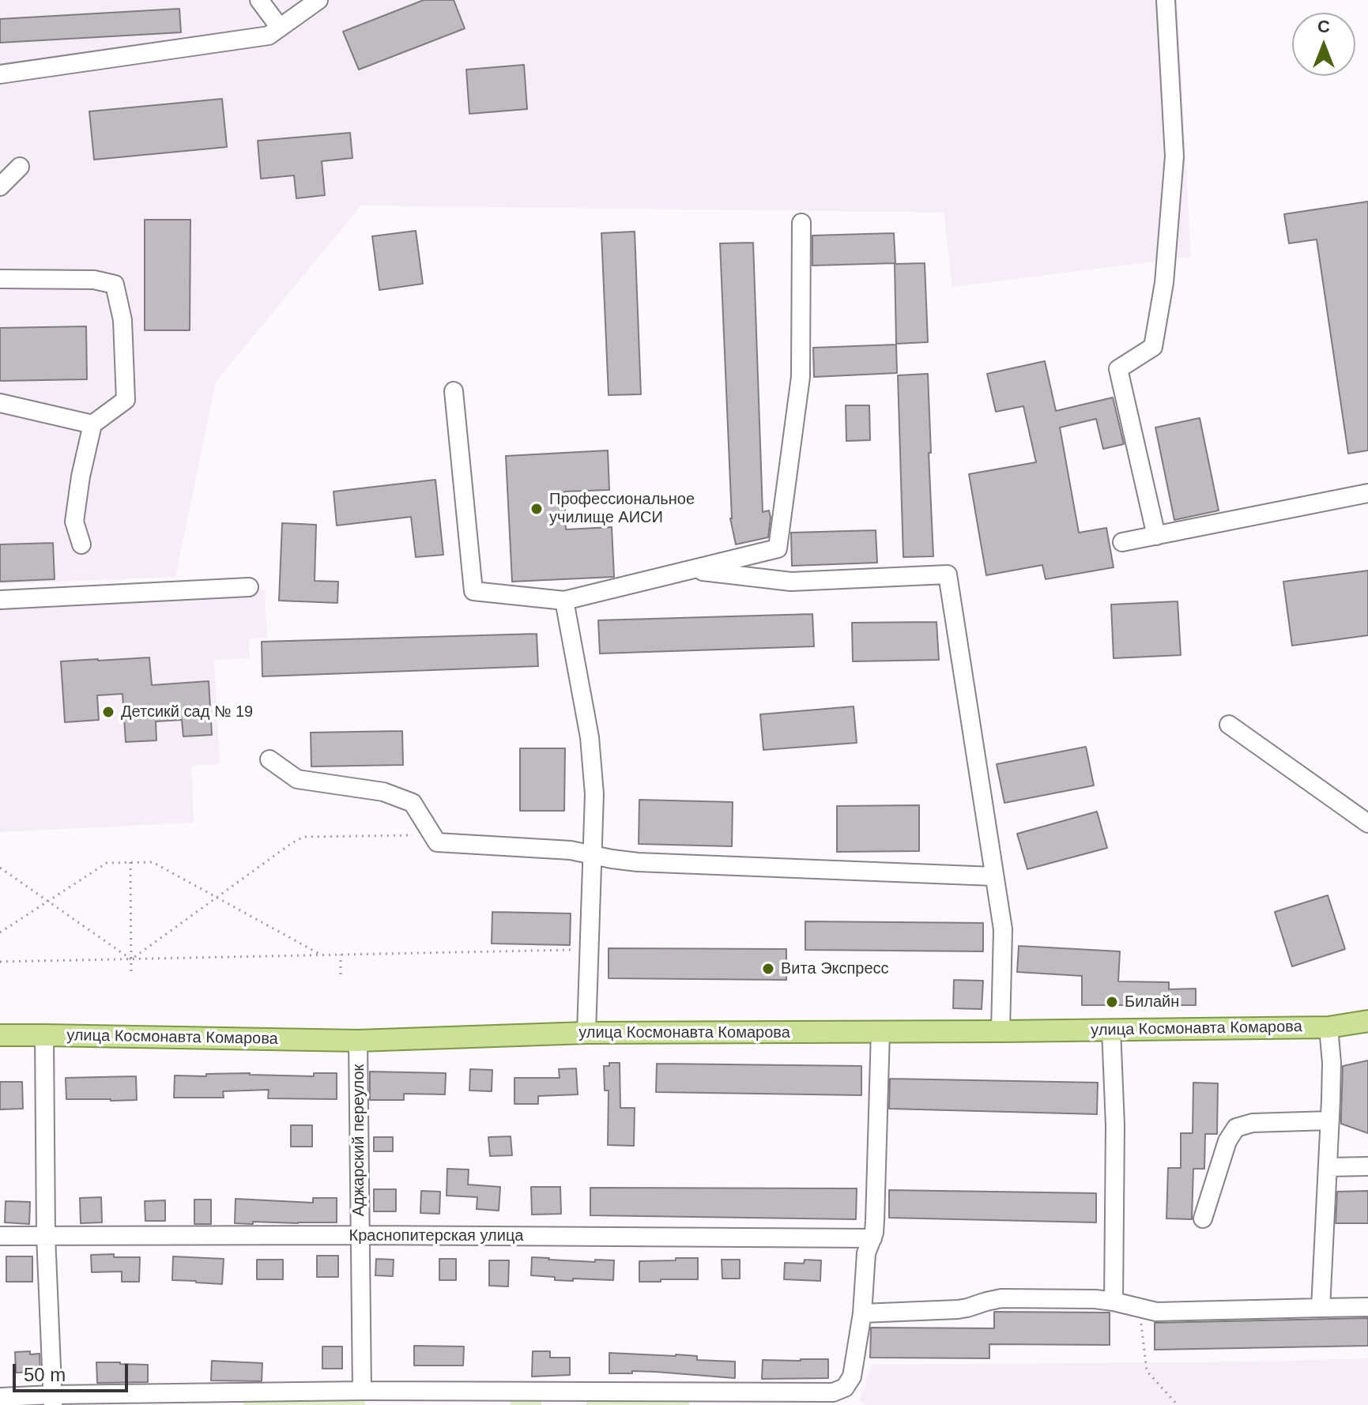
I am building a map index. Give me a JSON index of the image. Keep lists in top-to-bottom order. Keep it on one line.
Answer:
{"streets":{"main road":["улица Космонавта Комарова"],"street":["Аджарский переулок","Краснопитерская улица"]},"crossings":[["улица Космонавта Комарова","Аджарский переулок"],["Аджарский переулок","Краснопитерская улица"]],"places":["Профессиональное училище АИСИ","Детсикй сад № 19","Вита Экспресс","Билайн"],"scale_bar":"50 m","north":"top"}
